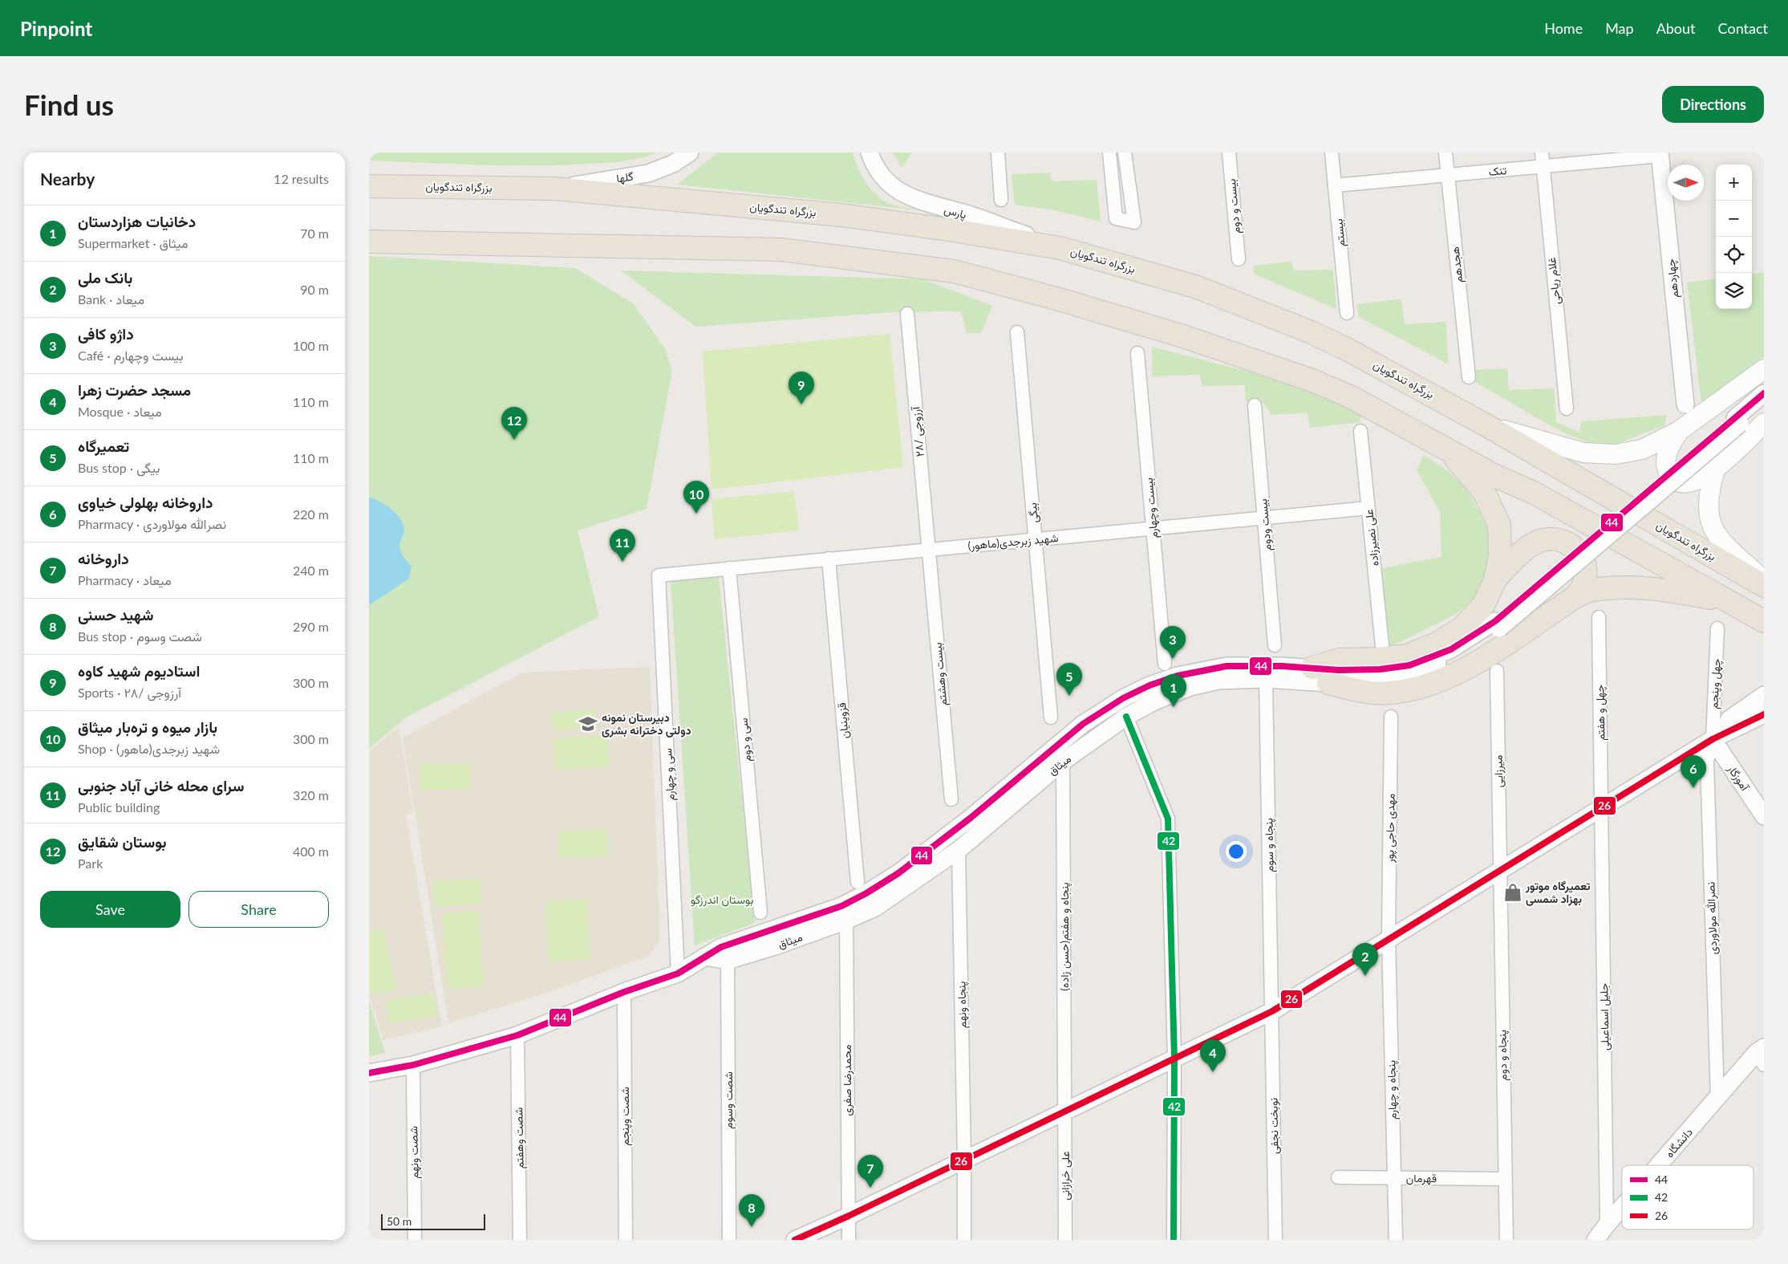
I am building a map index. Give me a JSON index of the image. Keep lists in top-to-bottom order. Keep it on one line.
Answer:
{"streets":{"highway":["بزرگراه تندگویان"],"street":["تنک","گلها","بیست و دوم","پارس","بیستم","هجدهم","چهاردهم","غلام ریاحی","آرزوجی /۲۸","بیست وچهارم","بیگی","بیست ودوم","علی نصیرزاده","شهید زبرجدی(ماهور)","بیست وهشتم","چهل وپنجم","چهل و هفتم","قزوینیان","سی و دوم","میثاق","میرزایی","سی و چهارم","آموزگار","مهدی حاجی پور","پنجاه و سوم","نصرالله مولاوردی","(حسن زاده)پنجاه و هفتم","پنجاه ونهم","جلیل اسماعیلی","پنجاه و دوم","محمدرضا صفری","پنجاه و چهارم","شصت وسوم","شصت وپنجم","نوبخت نجفی","شصت وهفتم","دانشگاه","شصت ونهم","علی خرازانی","قهرمان"]},"crossings":[["تنک","بیستم"],["تنک","هجدهم"],["تنک","چهاردهم"],["تنک","غلام ریاحی"],["گلها","بزرگراه تندگویان"],["بزرگراه تندگویان","پارس"],["آرزوجی /۲۸","شهید زبرجدی(ماهور)"],["آرزوجی /۲۸","بیست وهشتم"],["بیست وچهارم","شهید زبرجدی(ماهور)"],["بیگی","شهید زبرجدی(ماهور)"],["بیست ودوم","شهید زبرجدی(ماهور)"],["علی نصیرزاده","شهید زبرجدی(ماهور)"],["شهید زبرجدی(ماهور)","بیست وهشتم"],["شهید زبرجدی(ماهور)","قزوینیان"],["شهید زبرجدی(ماهور)","سی و دوم"],["شهید زبرجدی(ماهور)","سی و چهارم"],["چهل وپنجم","آموزگار"],["چهل وپنجم","نصرالله مولاوردی"],["چهل و هفتم","جلیل اسماعیلی"],["میثاق","سی و چهارم"],["میثاق","پنجاه و سوم"],["میثاق","(حسن زاده)پنجاه و هفتم"],["میثاق","پنجاه ونهم"],["میثاق","محمدرضا صفری"],["میثاق","شصت وسوم"],["میثاق","شصت وپنجم"],["میثاق","شصت وهفتم"],["میثاق","شصت ونهم"],["میرزایی","پنجاه و دوم"],["آموزگار","نصرالله مولاوردی"],["مهدی حاجی پور","پنجاه و چهارم"],["پنجاه و سوم","نوبخت نجفی"],["نصرالله مولاوردی","دانشگاه"],["(حسن زاده)پنجاه و هفتم","علی خرازانی"],["جلیل اسماعیلی","دانشگاه"],["پنجاه و دوم","قهرمان"],["پنجاه و چهارم","قهرمان"]],"parks":["بوستان اندرزگو"],"places":{"school or university":["دبیرستان نمونه دولتی دخترانه بشری"],"shop":["تعمیرگاه موتور بهزاد شمسی"]},"lines":["transit line 44","transit line 26","transit line 42"],"legend":["44","42","26"],"scale_bar":"50 m","north":"right","page":{"header":"Pinpoint","nav":["Home","Map","About","Contact"],"buttons":["Directions",["Save","Share"]],"title":"Find us","heading":["Nearby","12 results"],"map_buttons":["+","−"],"list":[{"mark":"1","name":"دخانیات هزاردستان","note":"Supermarket · میثاق","value":"70 m"},{"mark":"2","name":"بانک ملی","note":"Bank · میعاد","value":"90 m"},{"mark":"3","name":"داژو کافی","note":"Café · بیست وچهارم","value":"100 m"},{"mark":"4","name":"مسجد حضرت زهرا","note":"Mosque · میعاد","value":"110 m"},{"mark":"5","name":"تعمیرگاه","note":"Bus stop · بیگی","value":"110 m"},{"mark":"6","name":"داروخانه بهلولی خیاوی","note":"Pharmacy · نصرالله مولاوردی","value":"220 m"},{"mark":"7","name":"داروخانه","note":"Pharmacy · میعاد","value":"240 m"},{"mark":"8","name":"شهید حسنی","note":"Bus stop · شصت وسوم","value":"290 m"},{"mark":"9","name":"استادیوم شهید کاوه","note":"Sports · آرزوجی /۲۸","value":"300 m"},{"mark":"10","name":"بازار میوه و تره‌بار میثاق","note":"Shop · شهید زبرجدی(ماهور)","value":"300 m"},{"mark":"11","name":"سرای محله خانی آباد جنوبی","note":"Public building","value":"320 m"},{"mark":"12","name":"بوستان شقایق","note":"Park","value":"400 m"}],"pins":["9","12","10","11","3","5","1","6","2","4","7","8"],"scale":"50 m"}}
